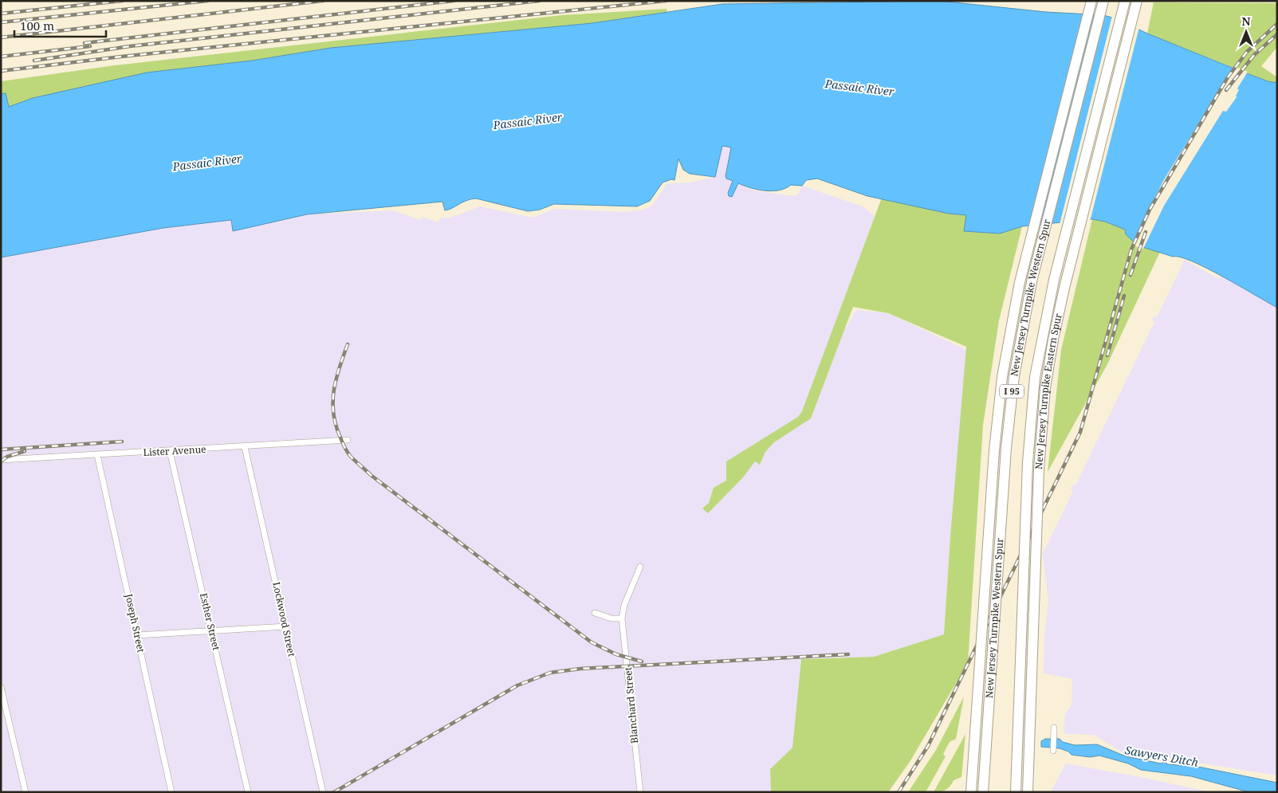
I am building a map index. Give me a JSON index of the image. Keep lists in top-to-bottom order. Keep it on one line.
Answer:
{"streets":{"highway":["New Jersey Turnpike Western Spur","I 95","New Jersey Turnpike Eastern Spur"],"street":["Lister Avenue","Lockwood Street","Esther Street","Joseph Street","Blanchard Street"]},"crossings":[["Lister Avenue","Lockwood Street"],["Lister Avenue","Esther Street"],["Lister Avenue","Joseph Street"]],"water":["Passaic River","Sawyers Ditch"],"scale_bar":"100 m","north":"top"}
